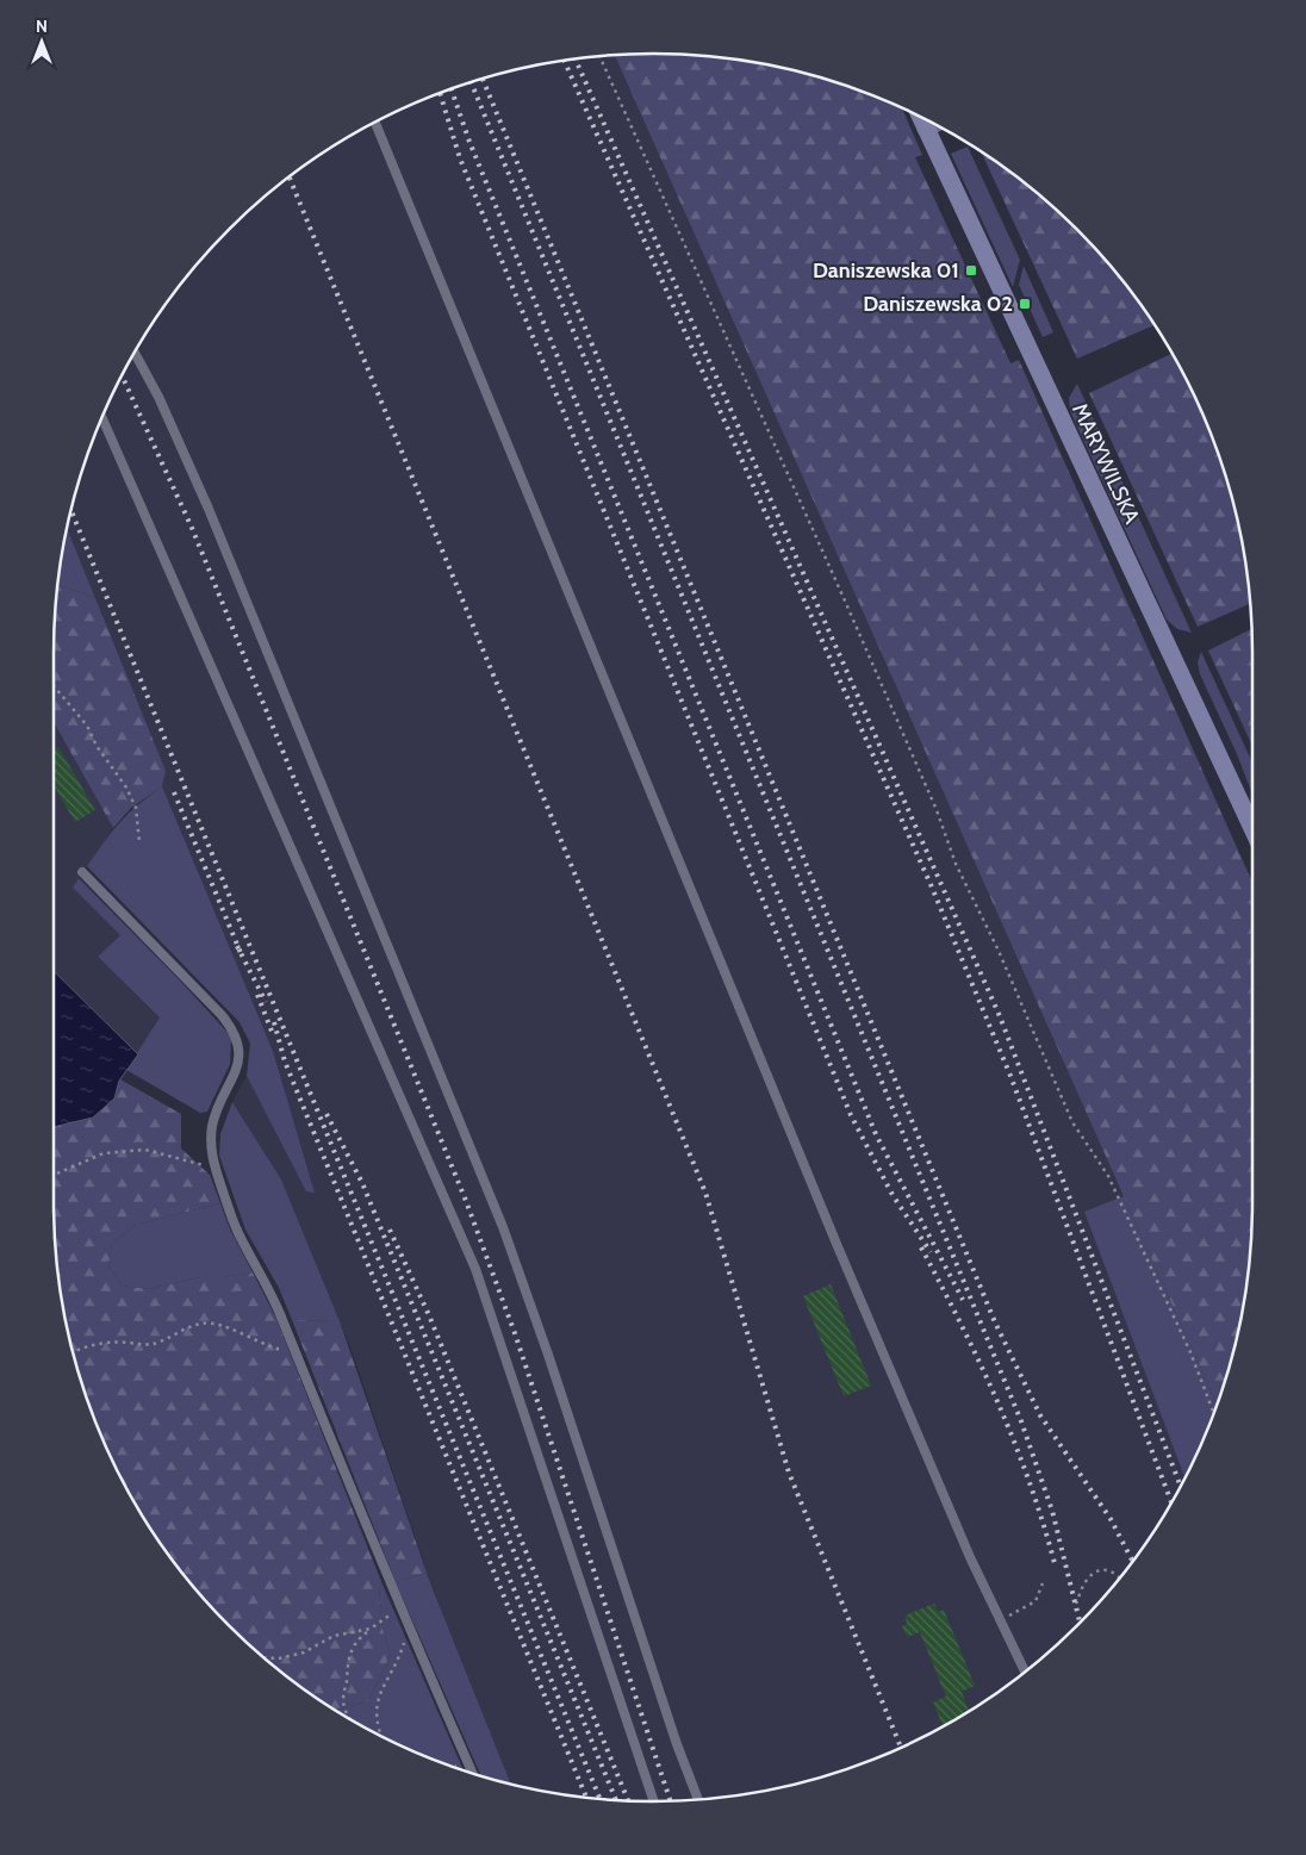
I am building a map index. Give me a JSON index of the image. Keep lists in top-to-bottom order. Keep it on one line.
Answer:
{"streets":{"main road":["MARYWILSKA"]},"places":{"transit":["Daniszewska 01","Daniszewska 02"]},"north":"top"}
